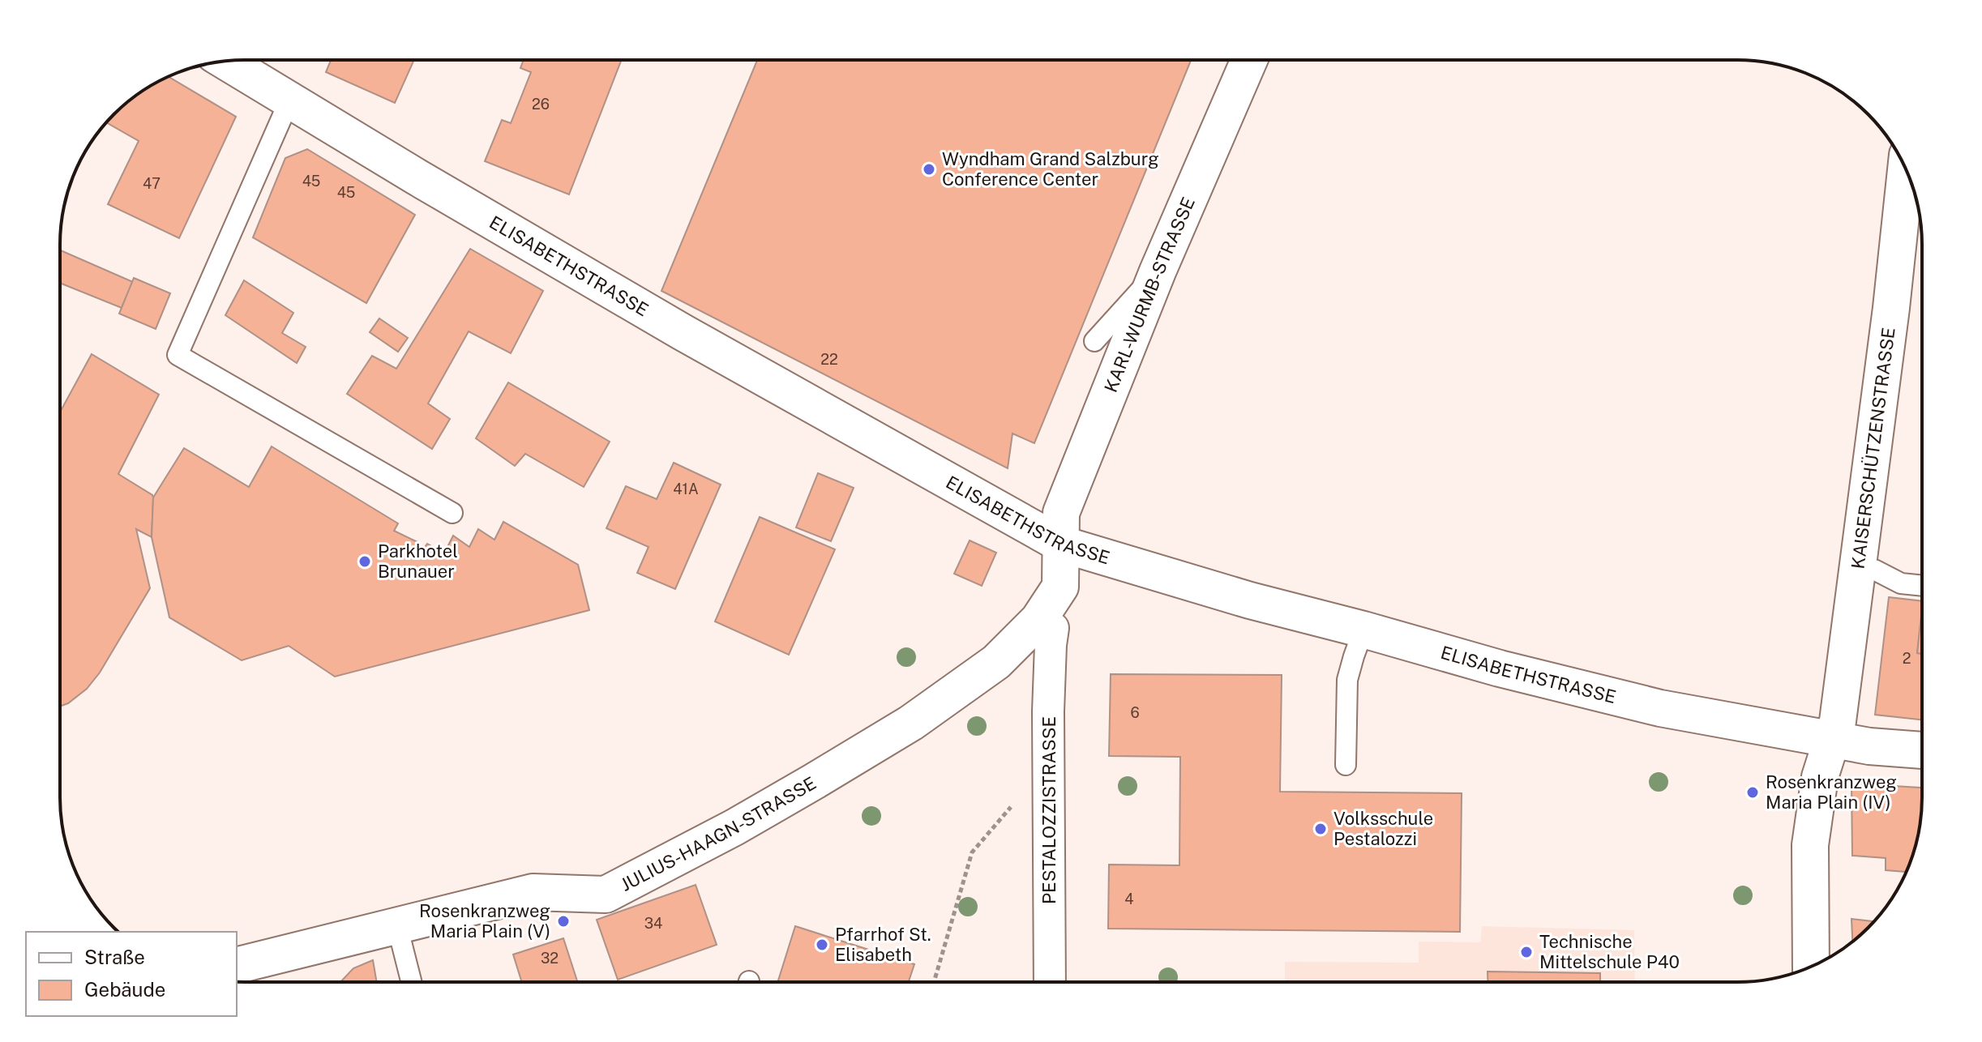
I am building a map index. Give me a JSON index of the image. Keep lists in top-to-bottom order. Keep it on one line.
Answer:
{"streets":{"street":["ELISABETHSTRASSE","KARL-WURMB-STRASSE","KAISERSCHÜTZENSTRASSE","PESTALOZZISTRASSE","JULIUS-HAAGN-STRASSE"]},"crossings":[["ELISABETHSTRASSE","KARL-WURMB-STRASSE"],["ELISABETHSTRASSE","KAISERSCHÜTZENSTRASSE"],["ELISABETHSTRASSE","JULIUS-HAAGN-STRASSE"],["KARL-WURMB-STRASSE","JULIUS-HAAGN-STRASSE"]],"places":["Wyndham Grand Salzburg Conference Center","Parkhotel Brunauer","Rosenkranzweg Maria Plain (IV)","Volksschule Pestalozzi","Rosenkranzweg Maria Plain (V)","Pfarrhof St. Elisabeth","Technische Mittelschule P40"],"house_numbers":["26","45","47","45","22","41A","2","6","4","34","32"],"legend":["Straße","Gebäude"]}
